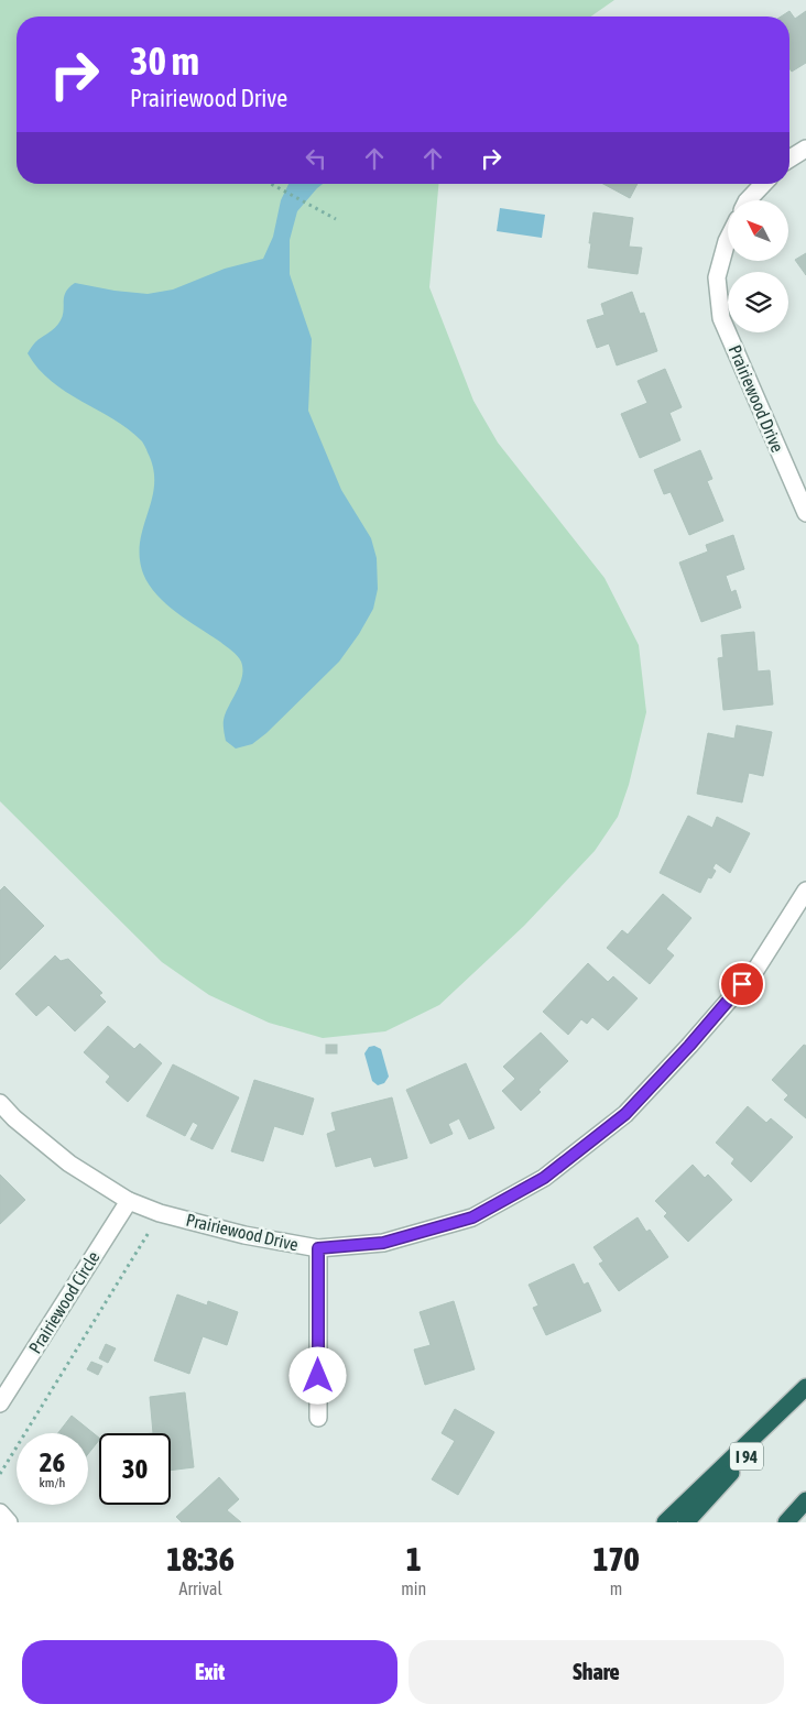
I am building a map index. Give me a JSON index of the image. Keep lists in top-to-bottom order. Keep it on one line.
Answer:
{"streets":{"highway":["I 94"],"street":["Prairiewood Drive","Prairiewood Circle"]},"crossings":[["Prairiewood Drive","Prairiewood Circle"]],"north":"top left","page":{"turn":["30 m","Prairiewood Drive"],"speed":"26 km/h","limit":"30","eta":["18:36","Arrival","1","min","170","m"],"buttons":["Exit","Share"]}}
